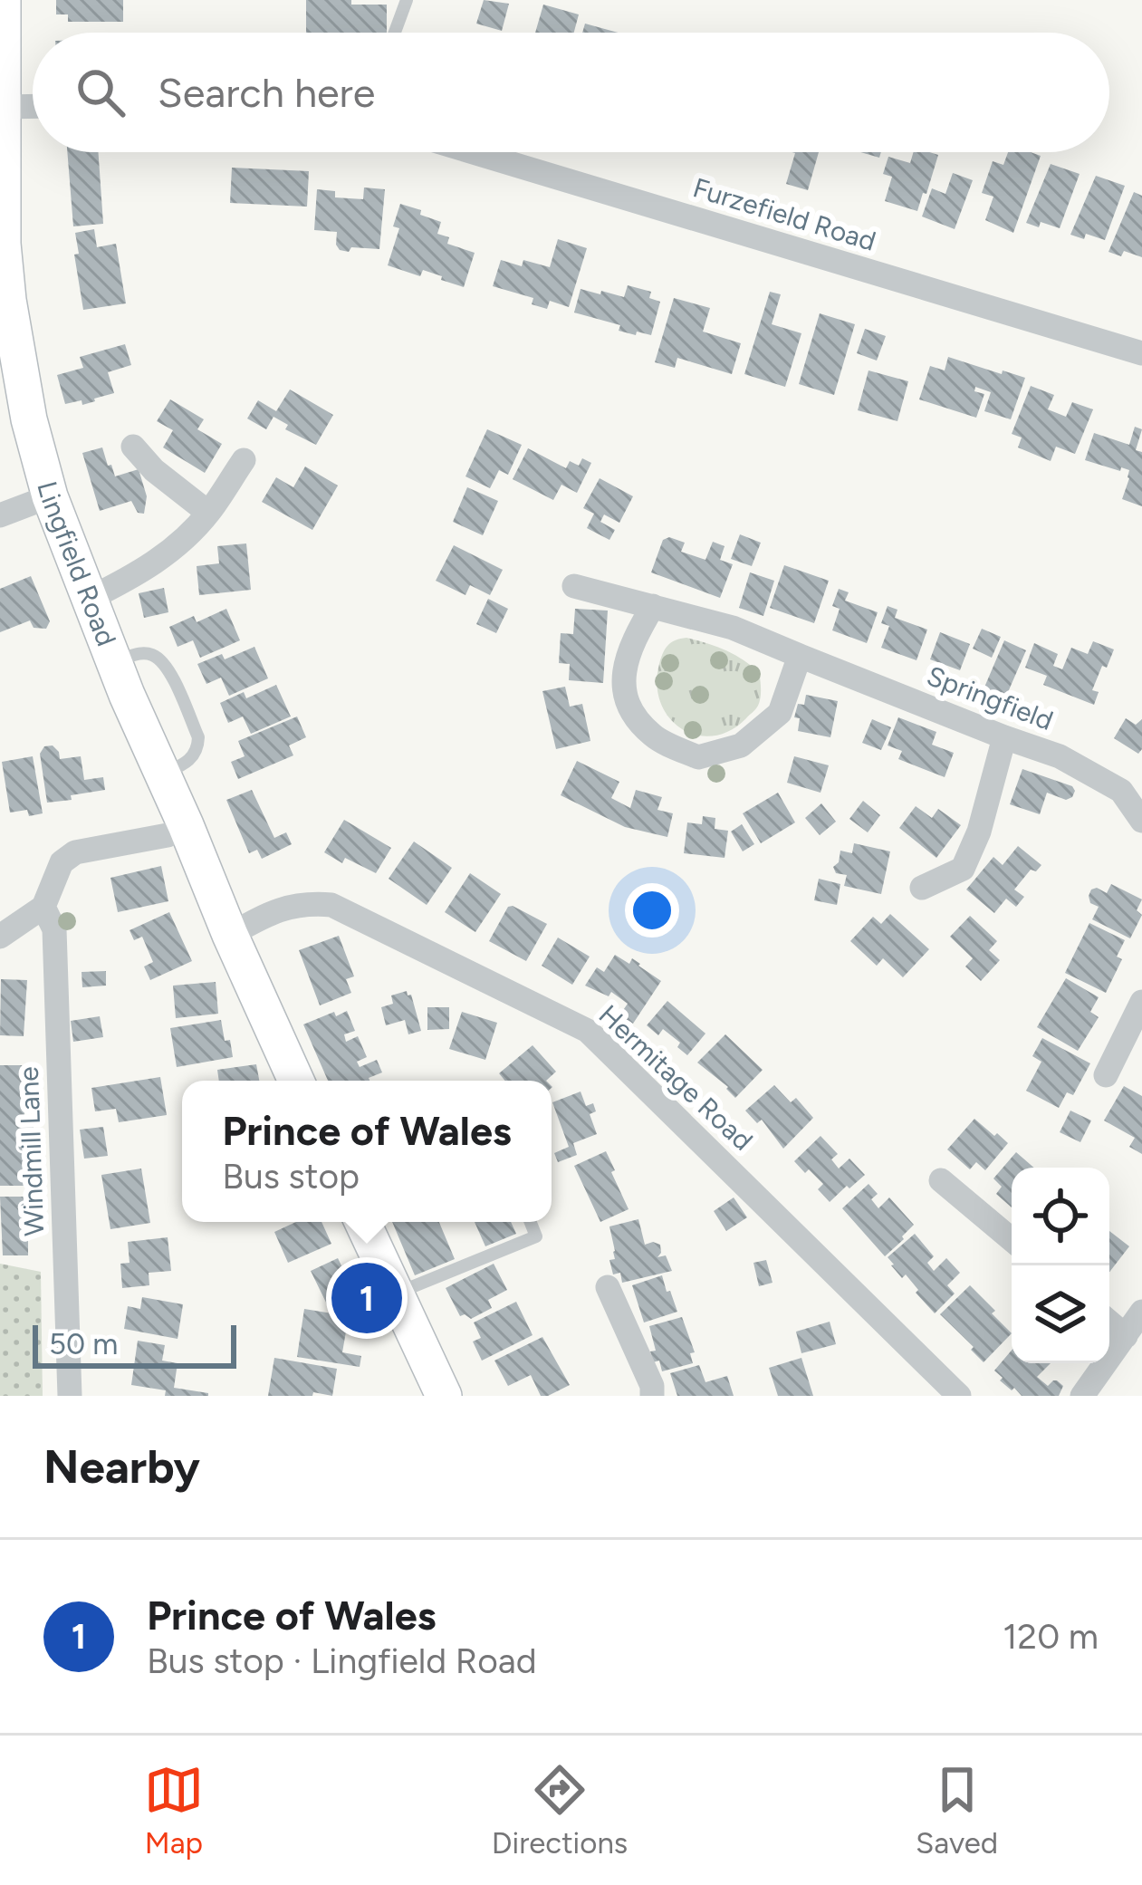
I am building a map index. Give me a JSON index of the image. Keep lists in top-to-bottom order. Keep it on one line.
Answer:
{"streets":{"street":["Furzefield Road","Lingfield Road","Springfield","Hermitage Road","Windmill Lane"]},"crossings":[["Lingfield Road","Hermitage Road"]],"scale_bar":"50 m","page":{"search":"Search here","popup":["Prince of Wales","Bus stop"],"pins":"1","scale":"50 m","heading":"Nearby","list":[{"mark":"1","name":"Prince of Wales","note":"Bus stop · Lingfield Road","value":"120 m"}],"nav":["Map","Directions","Saved"]}}
